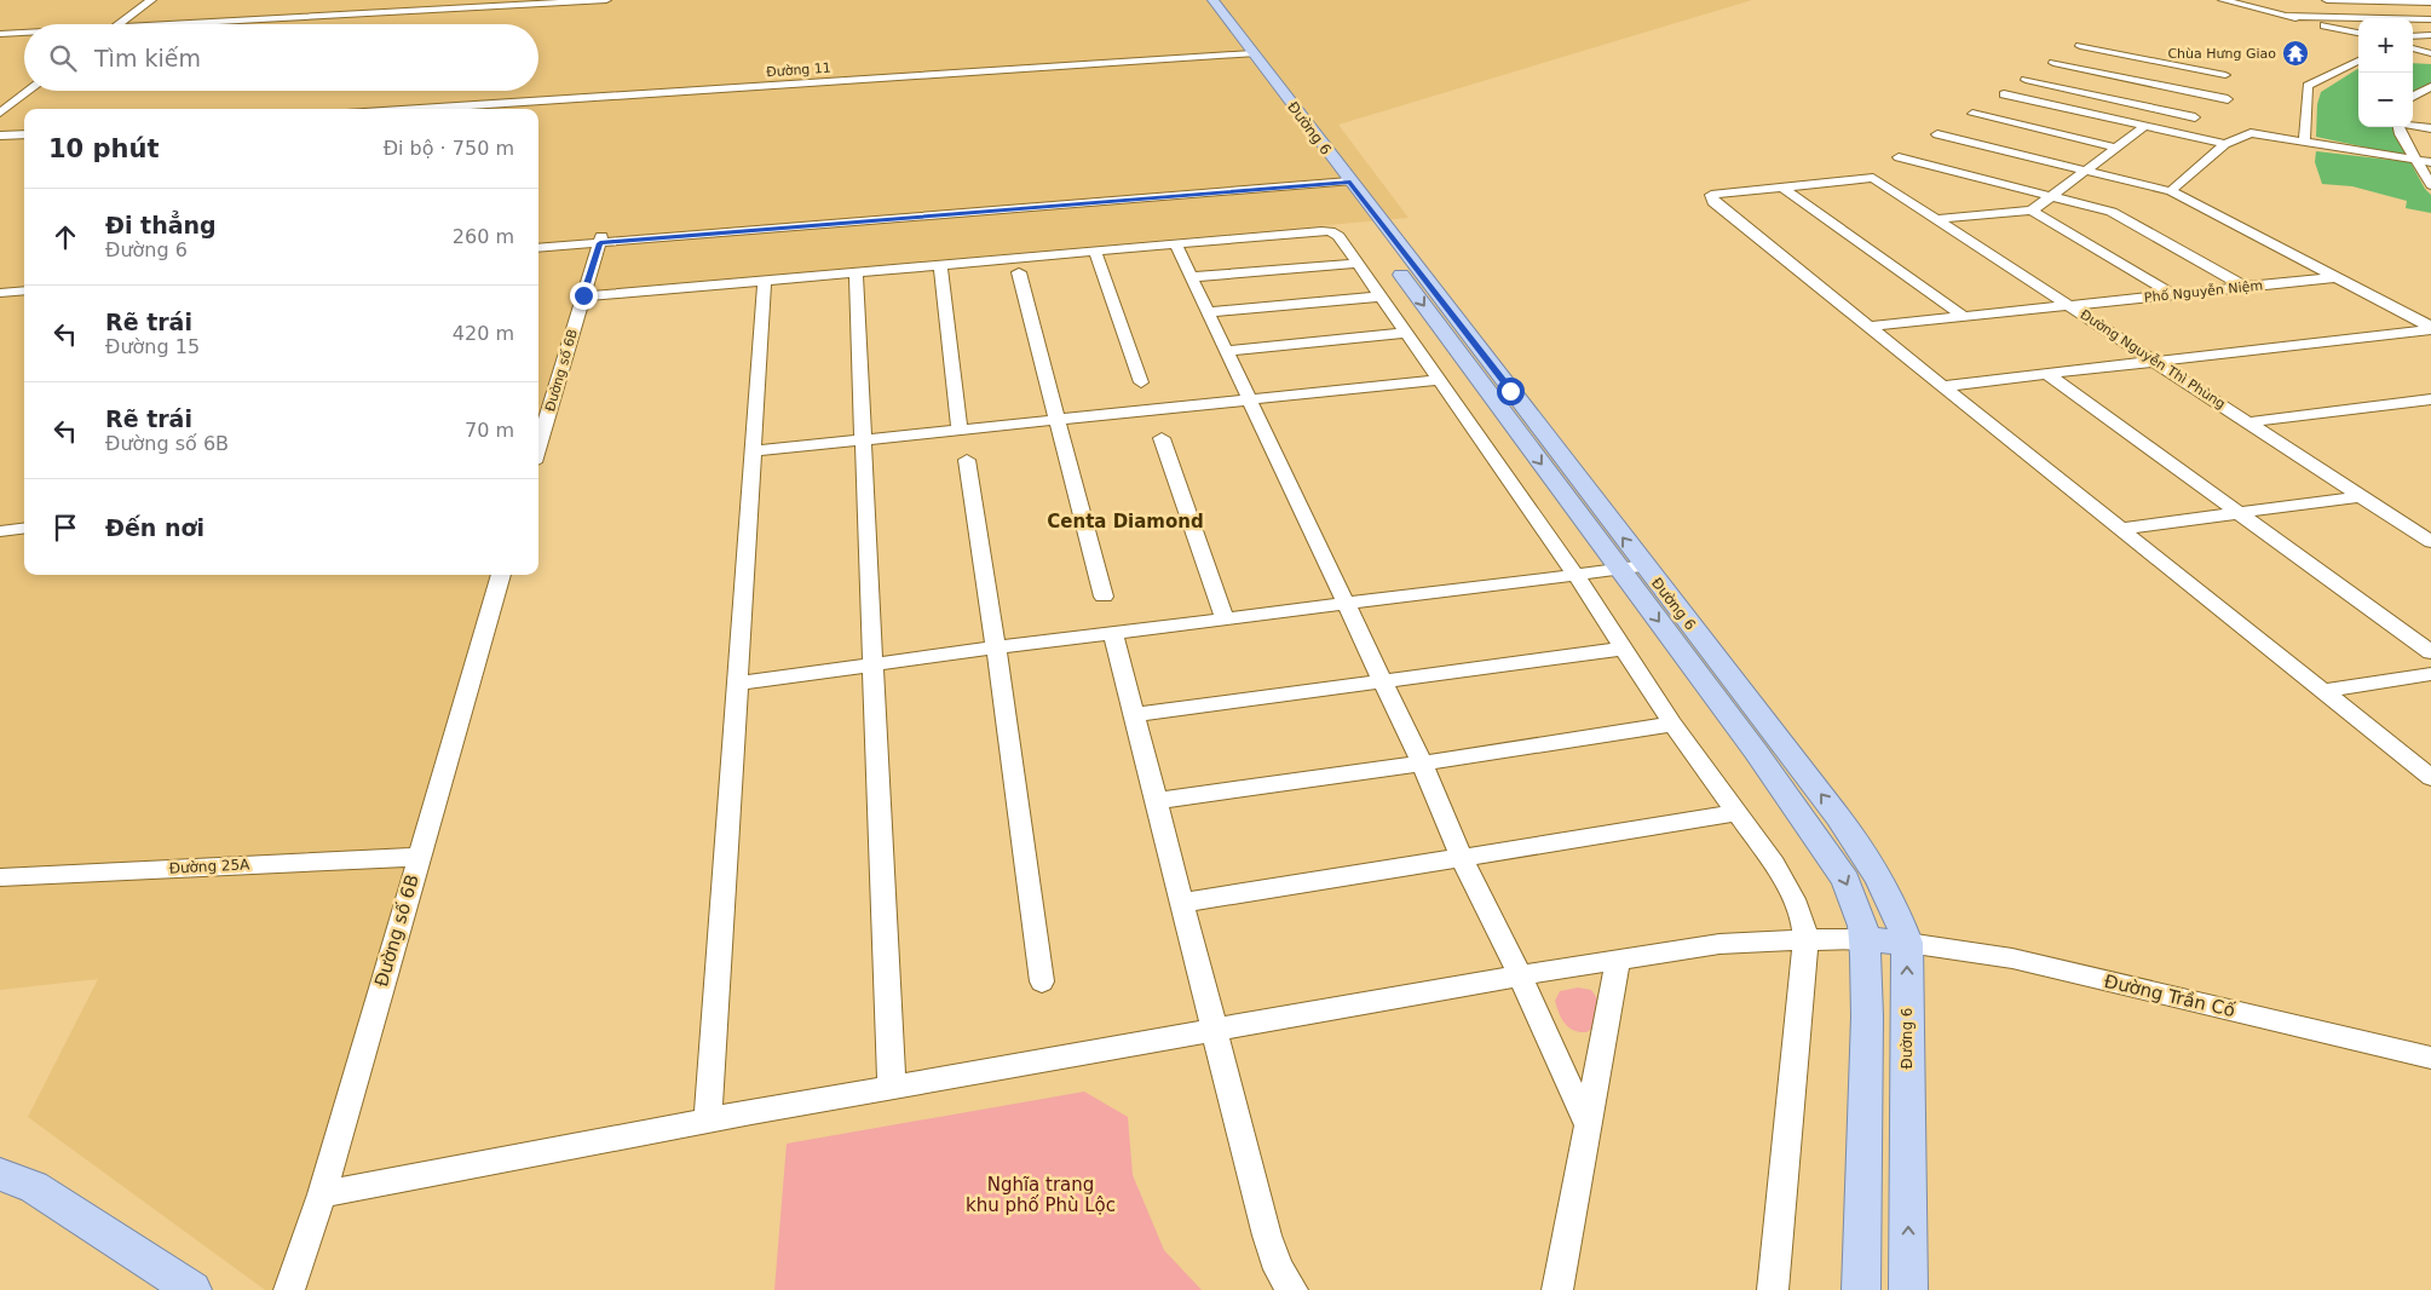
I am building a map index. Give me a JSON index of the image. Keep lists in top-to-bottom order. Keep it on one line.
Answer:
{"streets":{"main road":["Đường 6"],"street":["Đường 11","Phố Nguyễn Niệm","Đường Nguyễn Thì Phùng","Đường số 6B","Đường 25A","Đường Trần Cố"]},"crossings":[["Đường 11","Đường 6"],["Đường 6","Đường Trần Cố"],["Phố Nguyễn Niệm","Đường Nguyễn Thì Phùng"],["Đường số 6B","Đường 25A"]],"districts":["Centa Diamond"],"parks":["Nghĩa trang khu phố Phù Lộc"],"places":{"temple":["Chùa Hưng Giao"]},"page":{"map_buttons":["+","−"],"search":"Tìm kiếm","heading":["10 phút","Đi bộ · 750 m"],"list":[["Đi thẳng","Đường 6","260 m"],["Rẽ trái","Đường 15","420 m"],["Rẽ trái","Đường số 6B","70 m"],"Đến nơi"]}}
